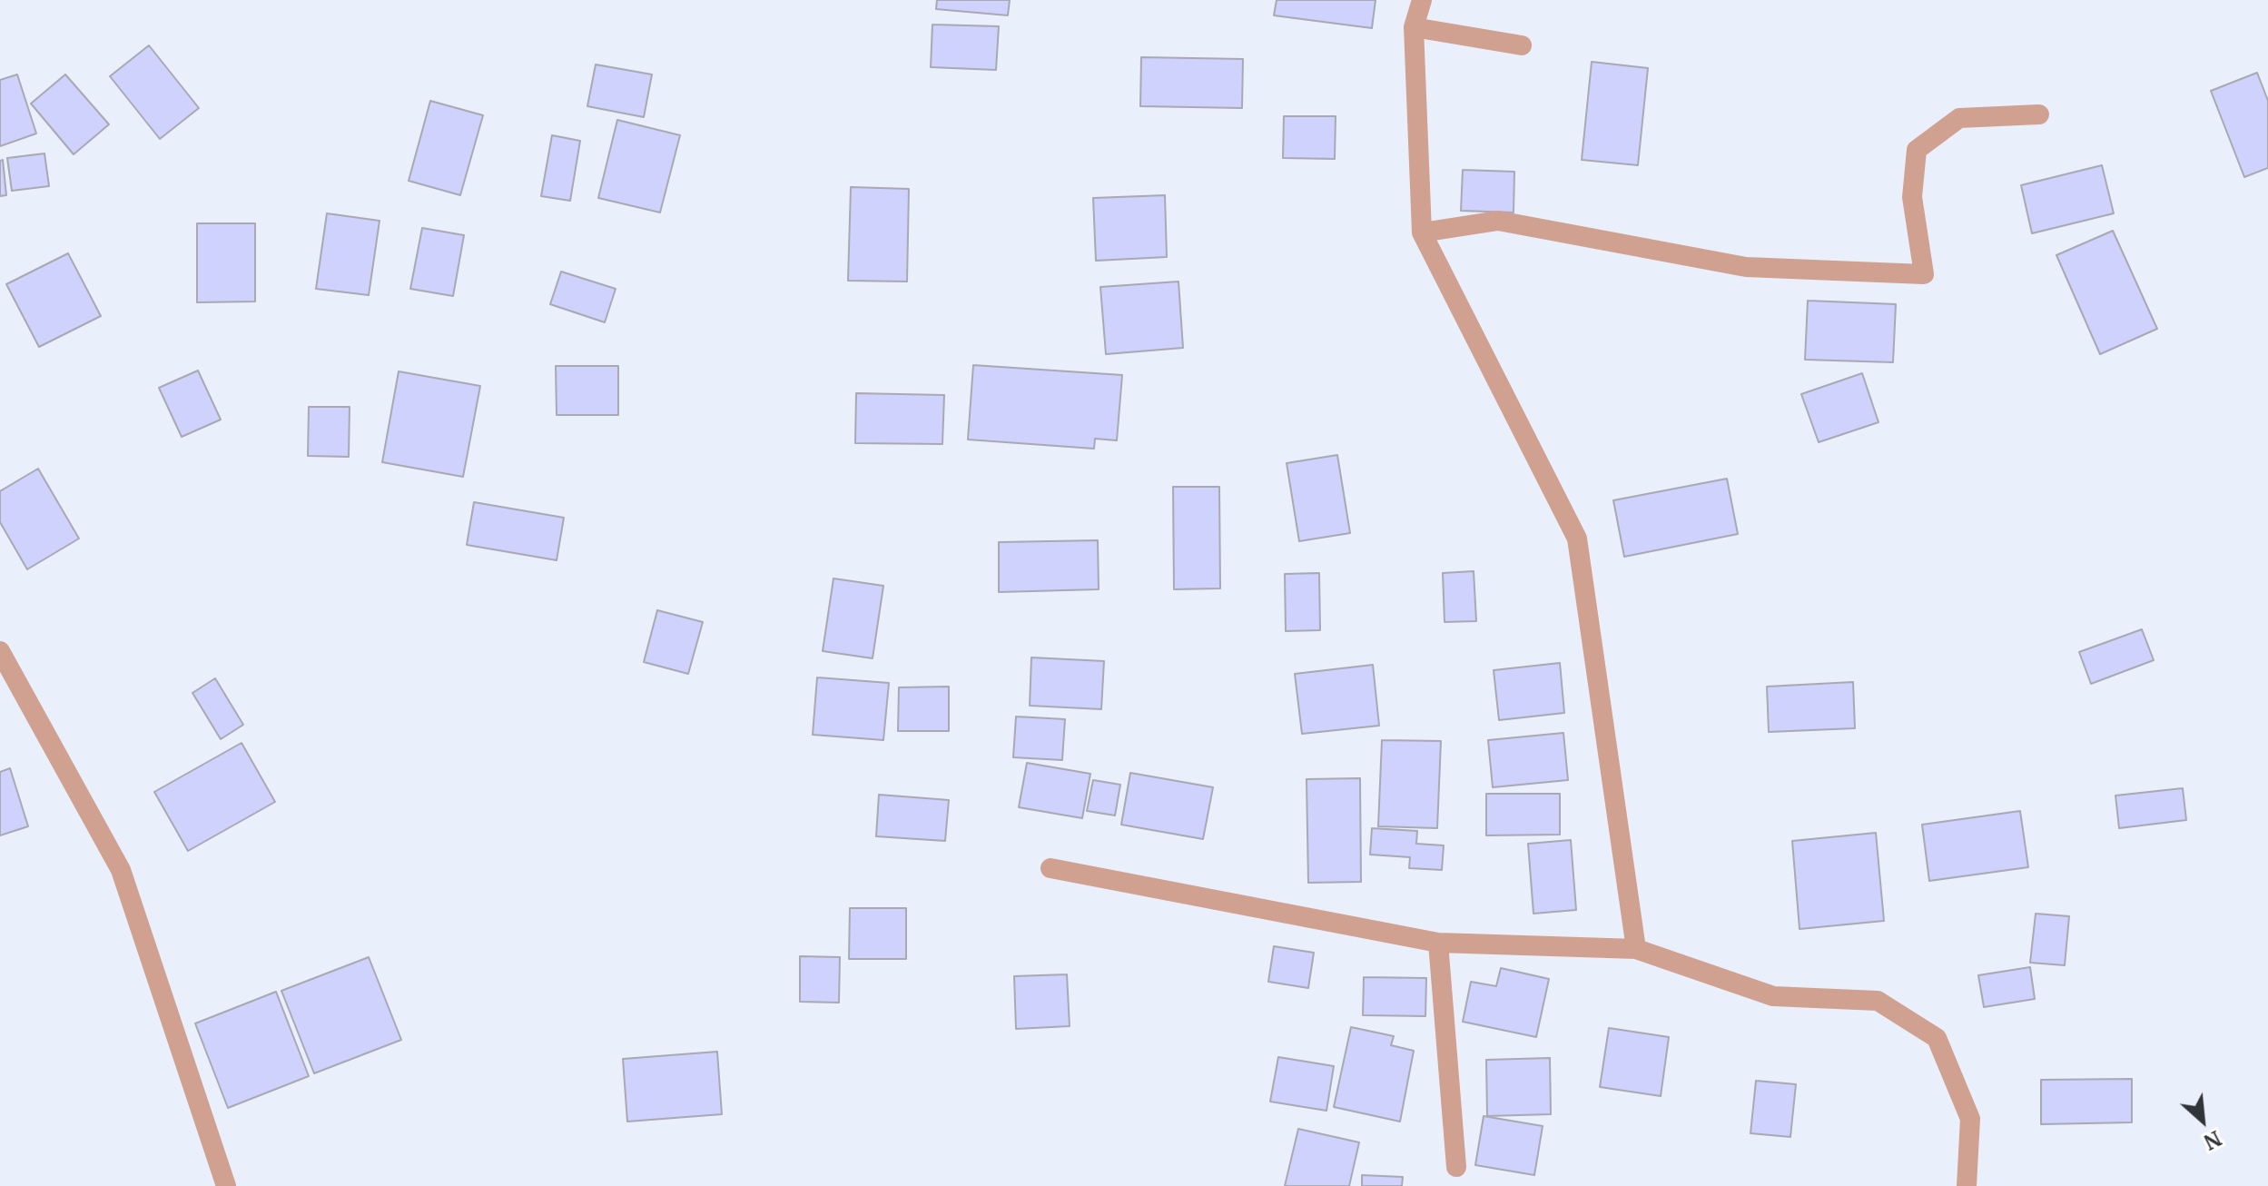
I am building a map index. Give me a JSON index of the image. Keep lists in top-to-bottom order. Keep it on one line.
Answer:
{"north":"bottom right"}
